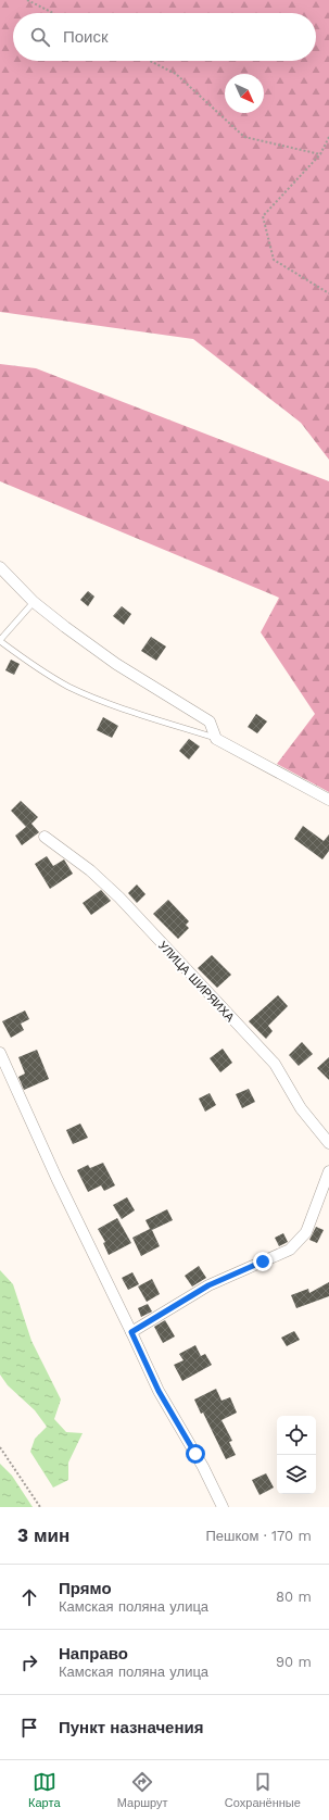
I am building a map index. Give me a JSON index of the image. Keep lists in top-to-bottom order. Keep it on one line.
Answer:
{"streets":{"street":["УЛИЦА ШИРЯИХА"]},"north":"bottom right","page":{"search":"Поиск","heading":["3 мин","Пешком · 170 m"],"list":[["Прямо","Камская поляна улица","80 m"],["Направо","Камская поляна улица","90 m"],"Пункт назначения"],"nav":["Карта","Маршрут","Сохранённые"]}}
